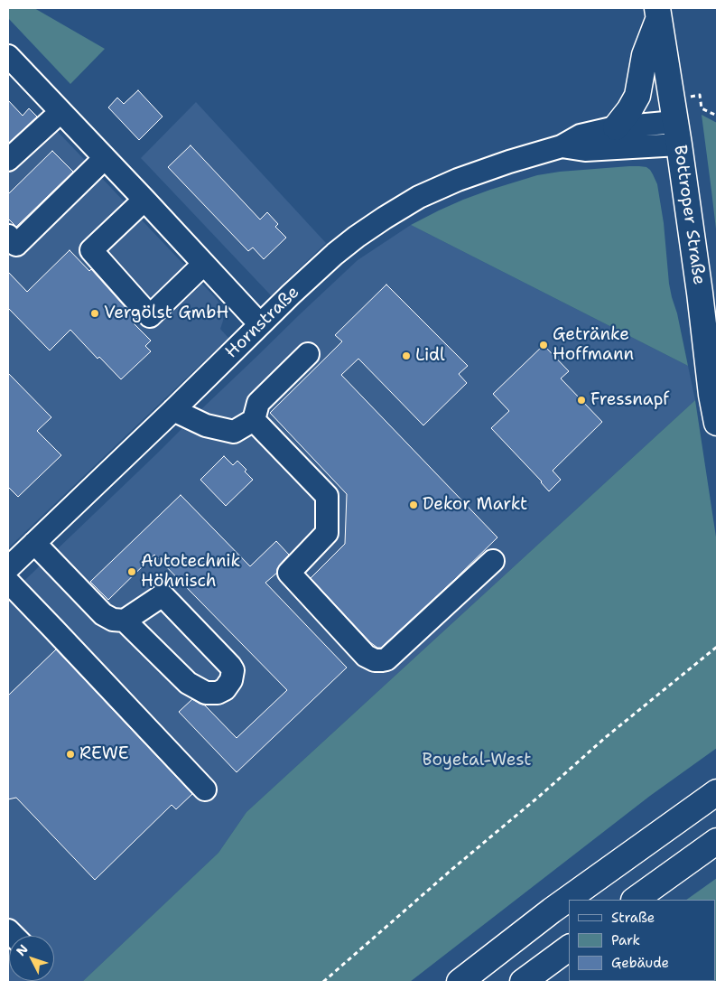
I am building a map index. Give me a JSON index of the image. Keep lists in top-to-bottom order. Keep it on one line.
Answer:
{"streets":{"main road":["Bottroper Straße"],"street":["Hornstraße"]},"crossings":[["Bottroper Straße","Hornstraße"]],"parks":["Boyetal-West"],"places":["Vergölst GmbH","Getränke Hoffmann","Lidl","Fressnapf","Dekor Markt","Autotechnik Höhnisch","REWE"],"legend":["Straße","Park","Gebäude"],"north":"top left"}
